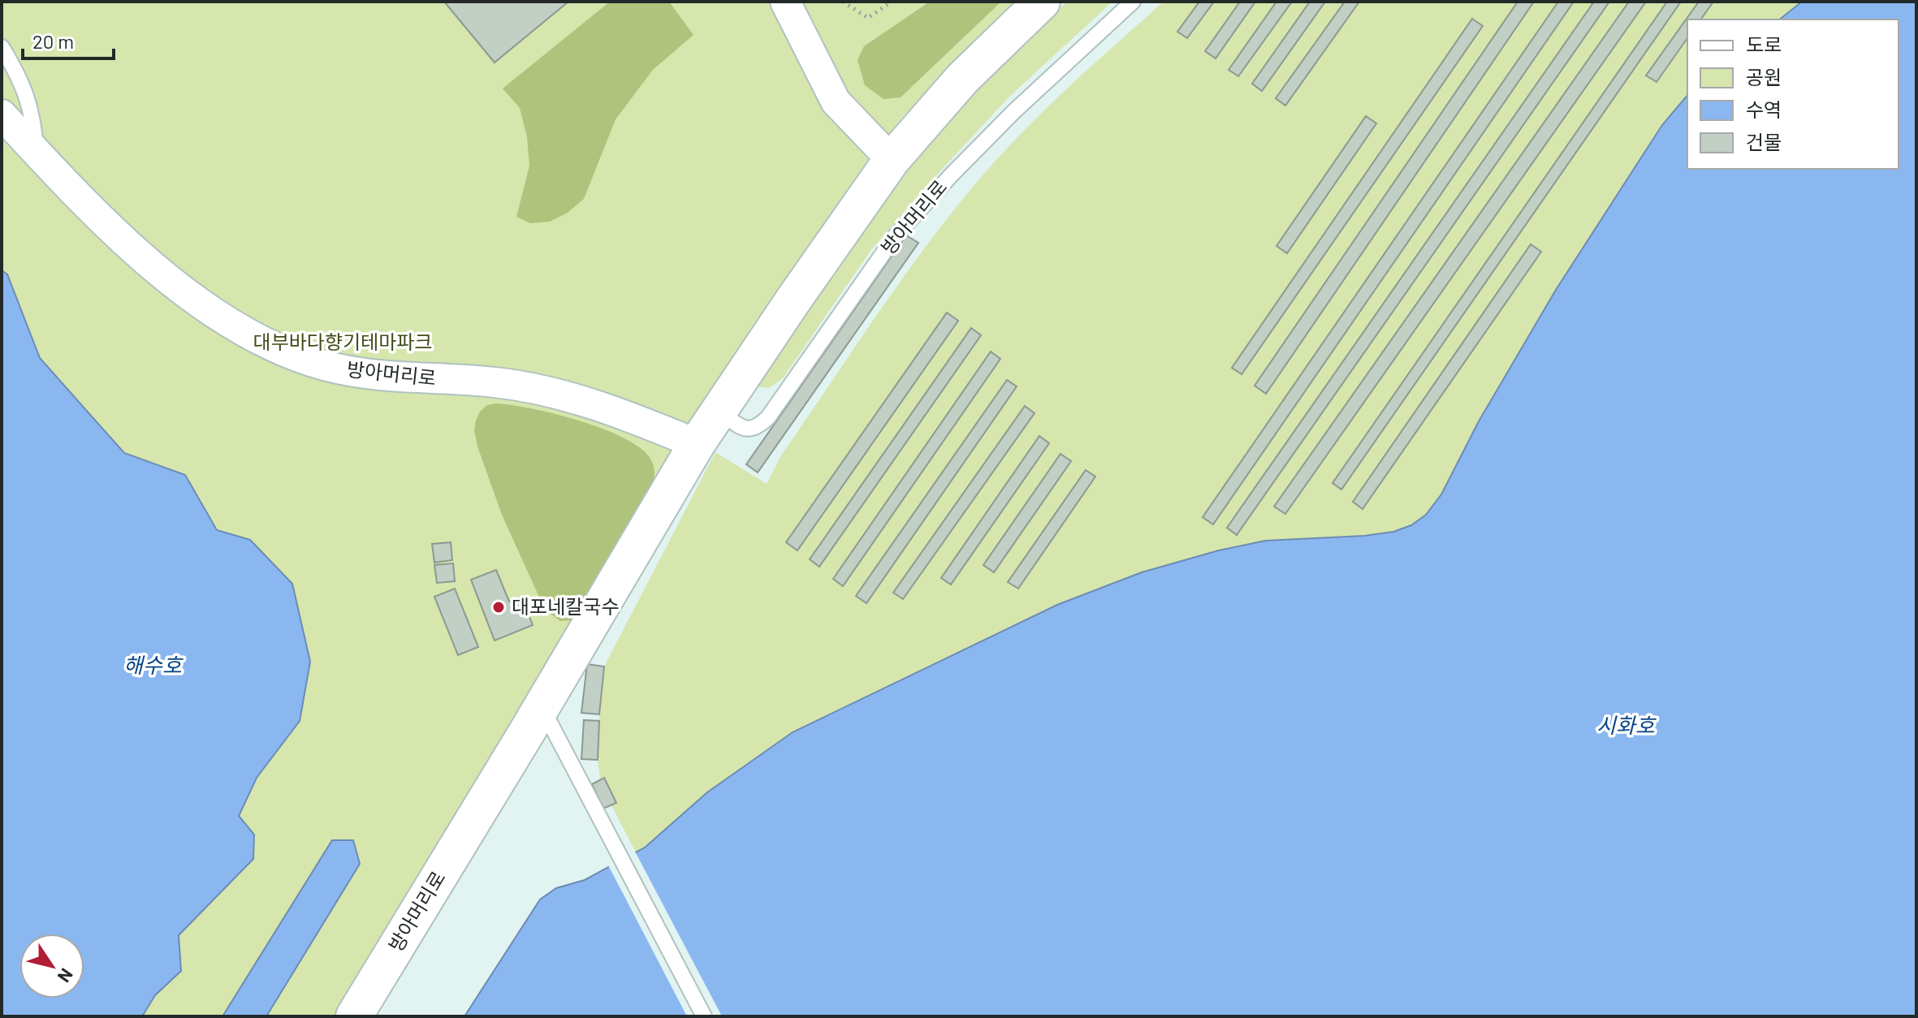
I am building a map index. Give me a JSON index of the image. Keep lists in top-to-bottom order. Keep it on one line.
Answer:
{"streets":{"street":["방아머리로"]},"water":["해수호","시화호"],"parks":["대부바다향기테마파크"],"places":["대포네칼국수"],"legend":["도로","공원","수역","건물"],"scale_bar":"20 m","north":"bottom right"}
